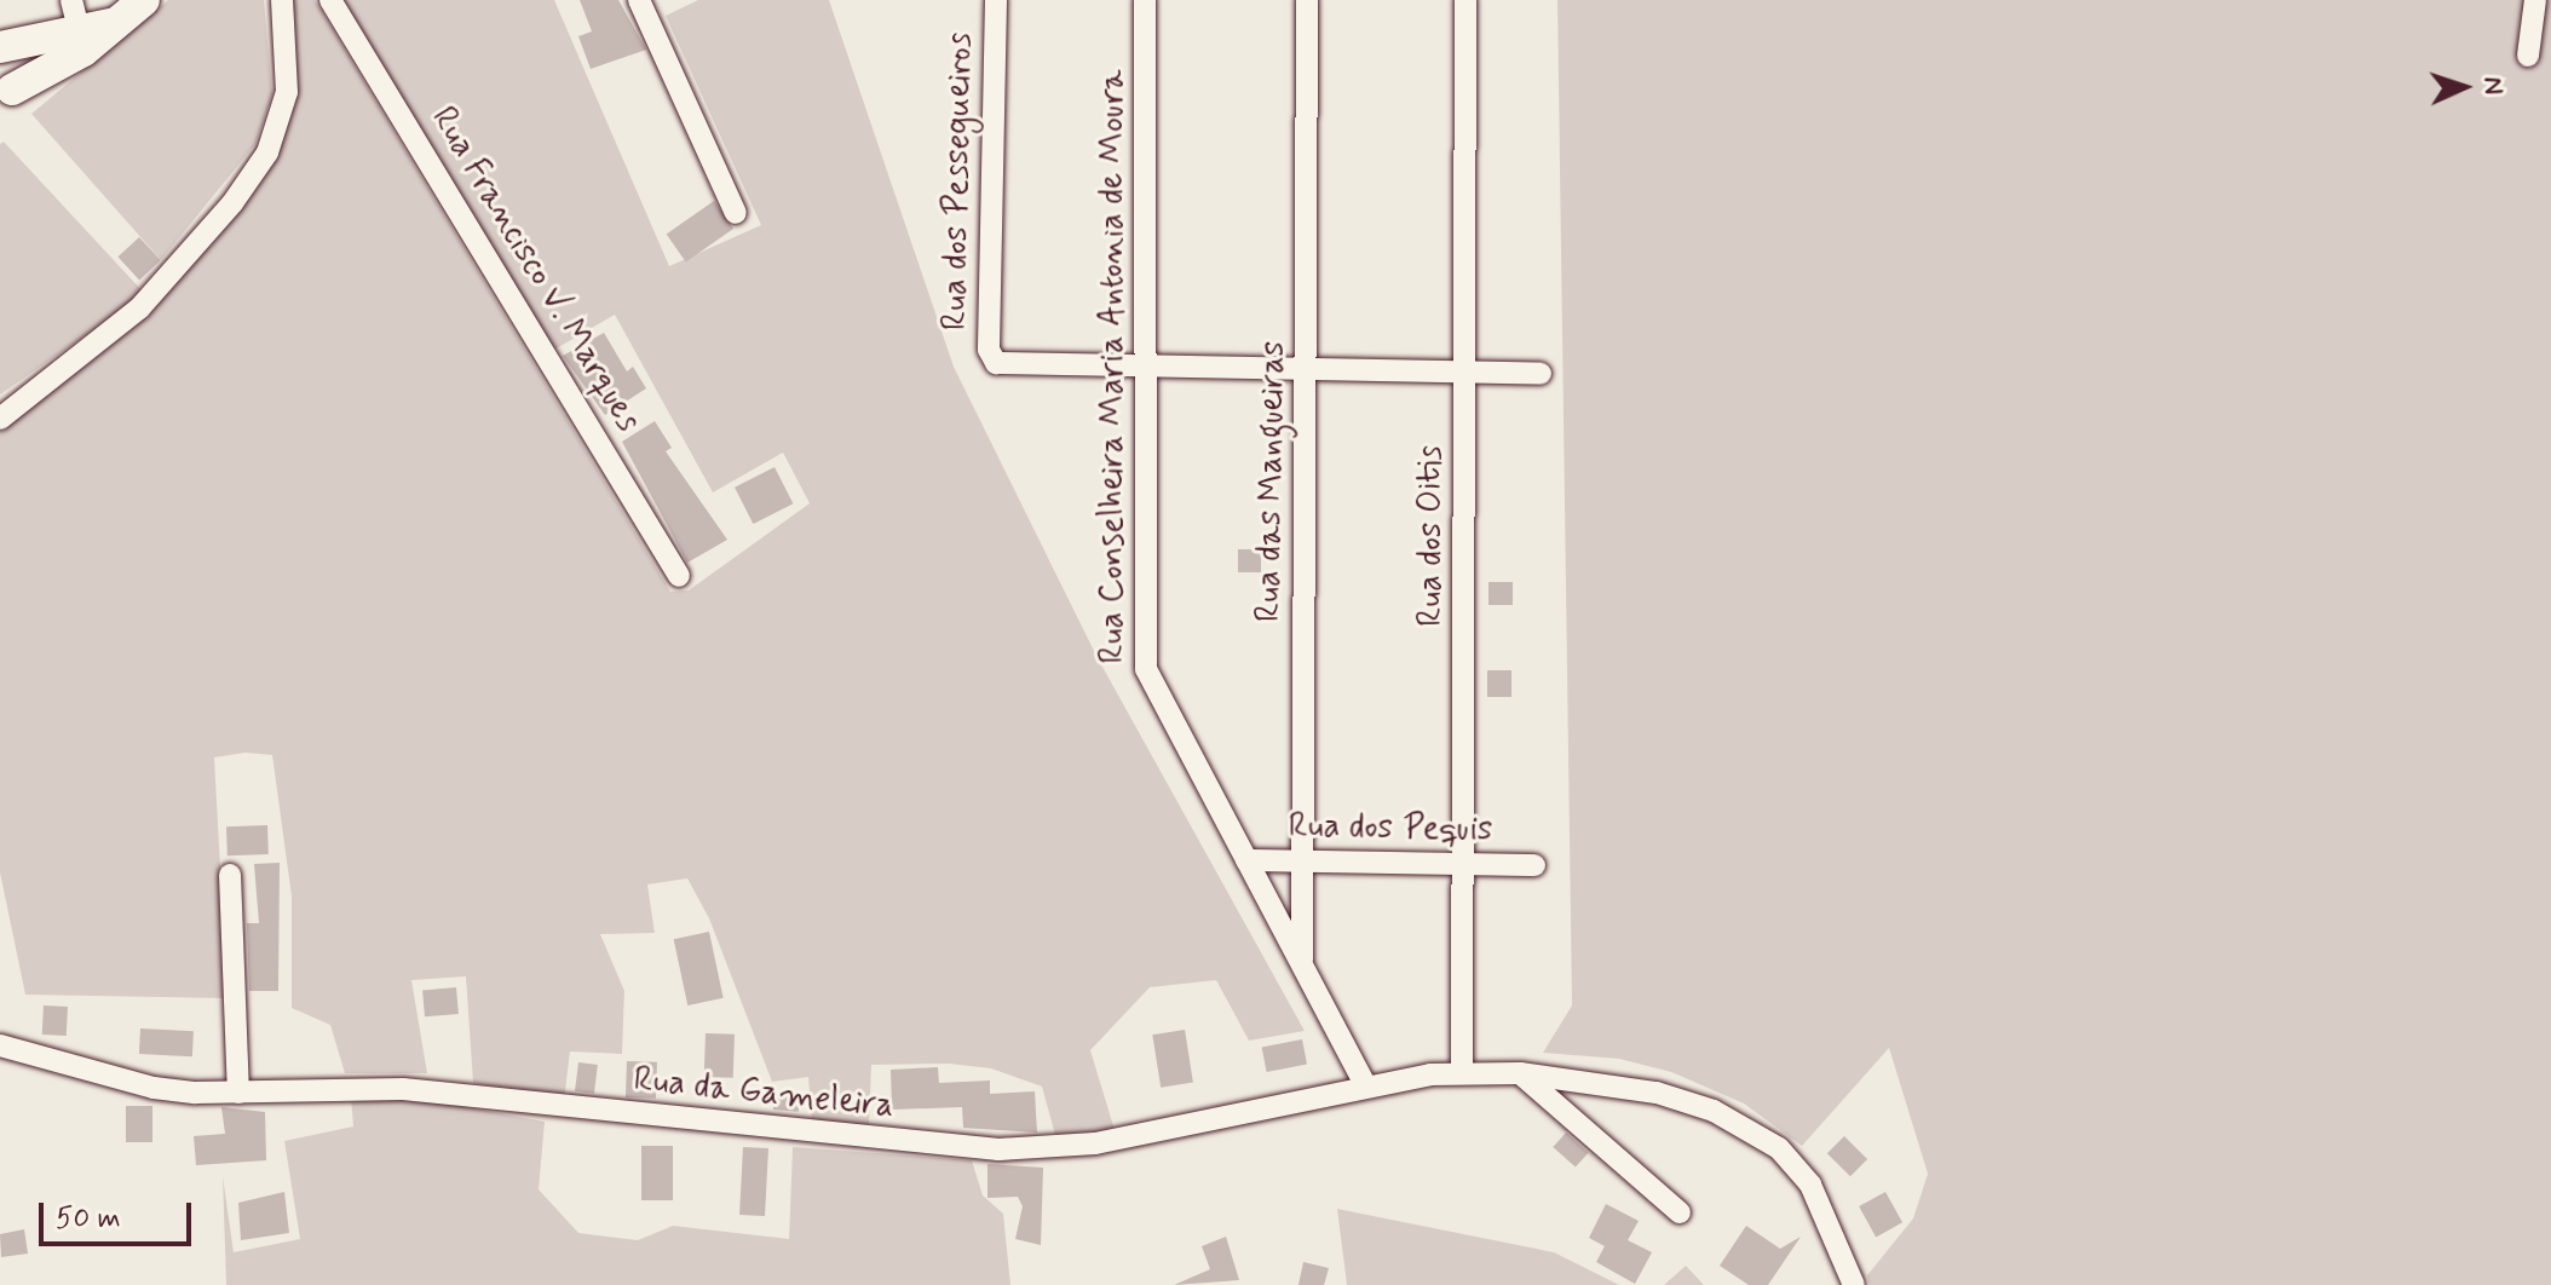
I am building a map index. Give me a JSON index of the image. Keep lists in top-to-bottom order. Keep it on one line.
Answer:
{"streets":{"street":["Rua dos Pessegueiros","Rua Francisco V. Marques","Rua Conselheira Maria Antonia de Moura","Rua das Mangueiras","Rua dos Oitis","Rua dos Pequis","Rua da Gameleira"]},"crossings":[["Rua dos Pessegueiros","Rua Conselheira Maria Antonia de Moura"],["Rua Conselheira Maria Antonia de Moura","Rua das Mangueiras"],["Rua Conselheira Maria Antonia de Moura","Rua dos Pequis"],["Rua Conselheira Maria Antonia de Moura","Rua da Gameleira"],["Rua das Mangueiras","Rua dos Pequis"],["Rua dos Oitis","Rua dos Pequis"],["Rua dos Oitis","Rua da Gameleira"]],"scale_bar":"50 m","north":"right"}
